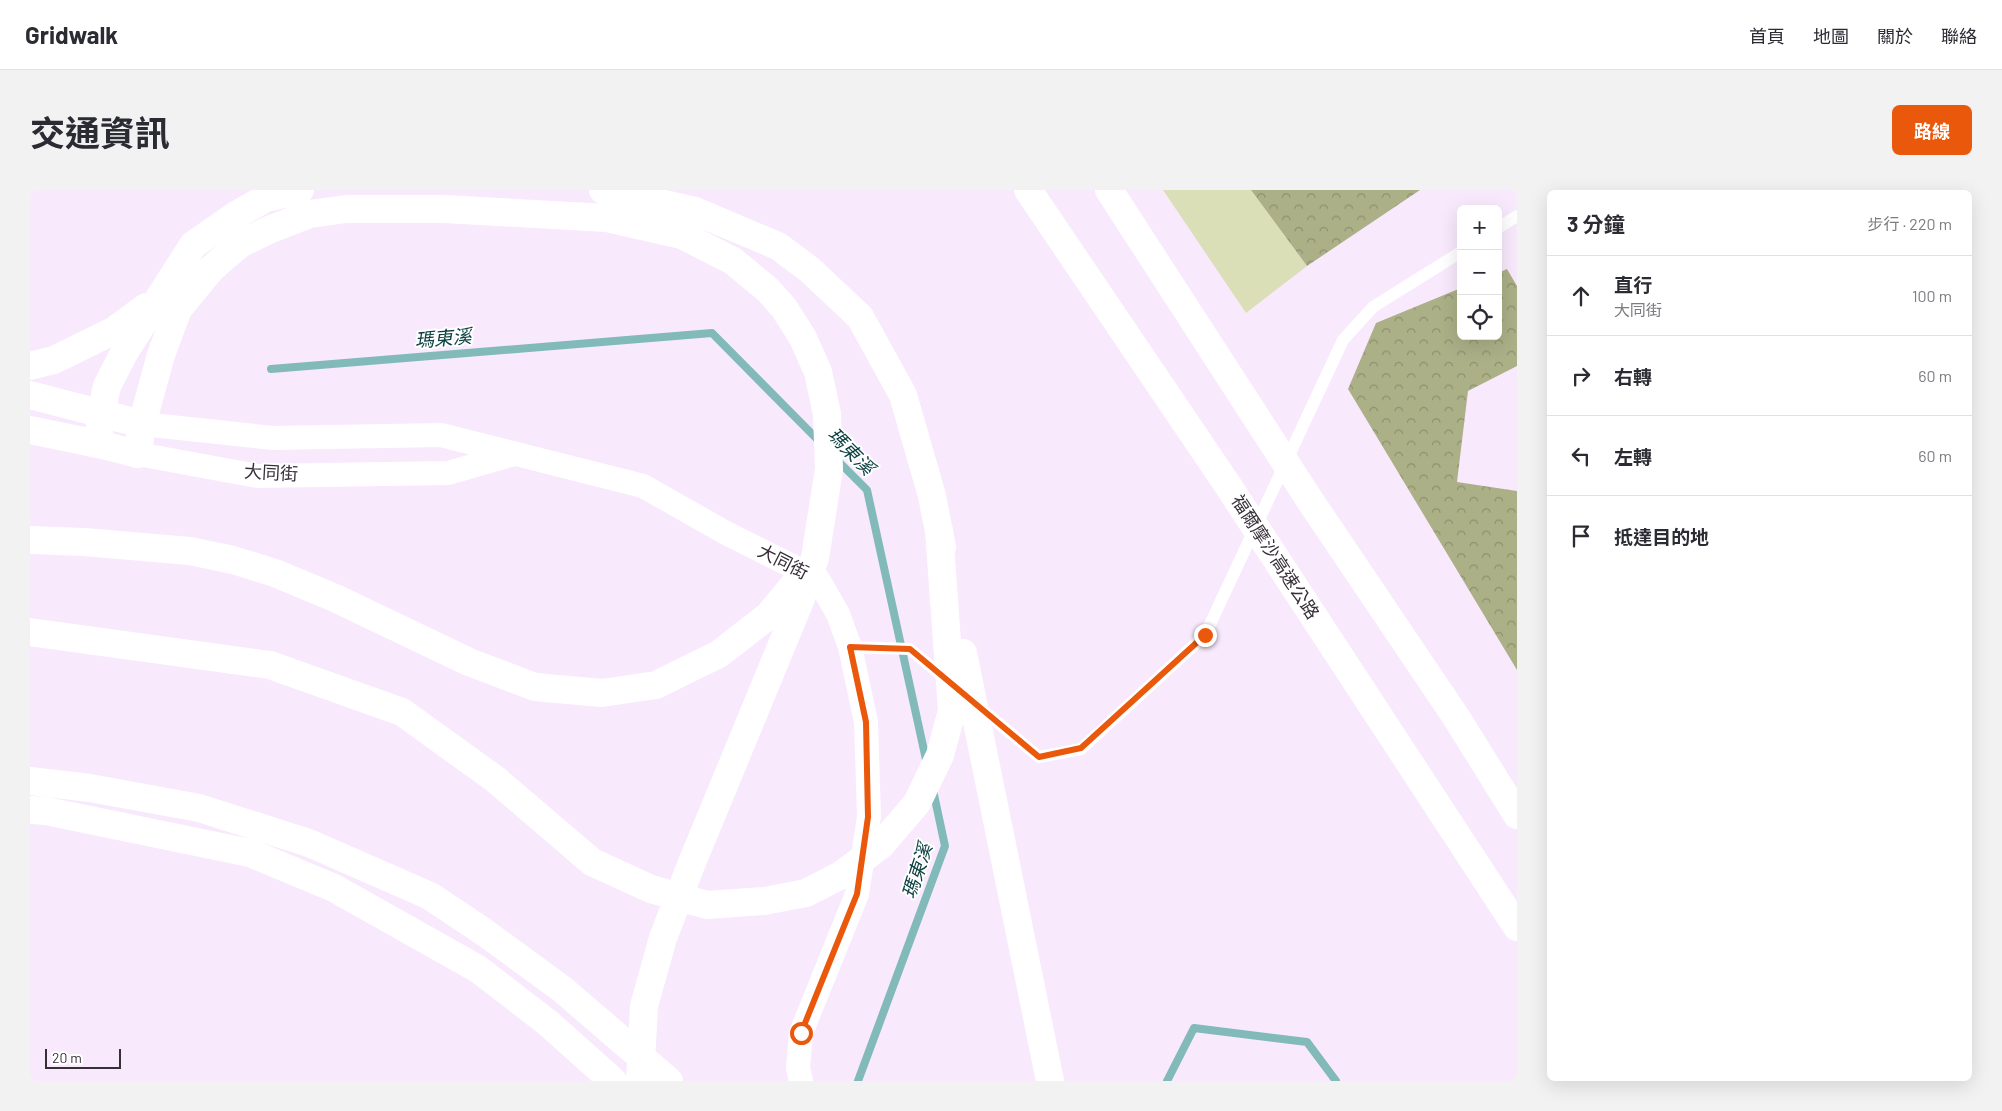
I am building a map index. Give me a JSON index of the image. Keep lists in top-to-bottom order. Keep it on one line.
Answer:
{"streets":{"main road":["大同街","福爾摩沙高速公路"]},"water":["瑪東溪"],"scale_bar":"20 m","page":{"header":"Gridwalk","nav":["首頁","地圖","關於","聯絡"],"title":"交通資訊","buttons":"路線","heading":["3 分鐘","步行 · 220 m"],"map_buttons":["+","−"],"list":[["直行","大同街","100 m"],["右轉","60 m"],["左轉","60 m"],"抵達目的地"],"scale":"20 m"}}
